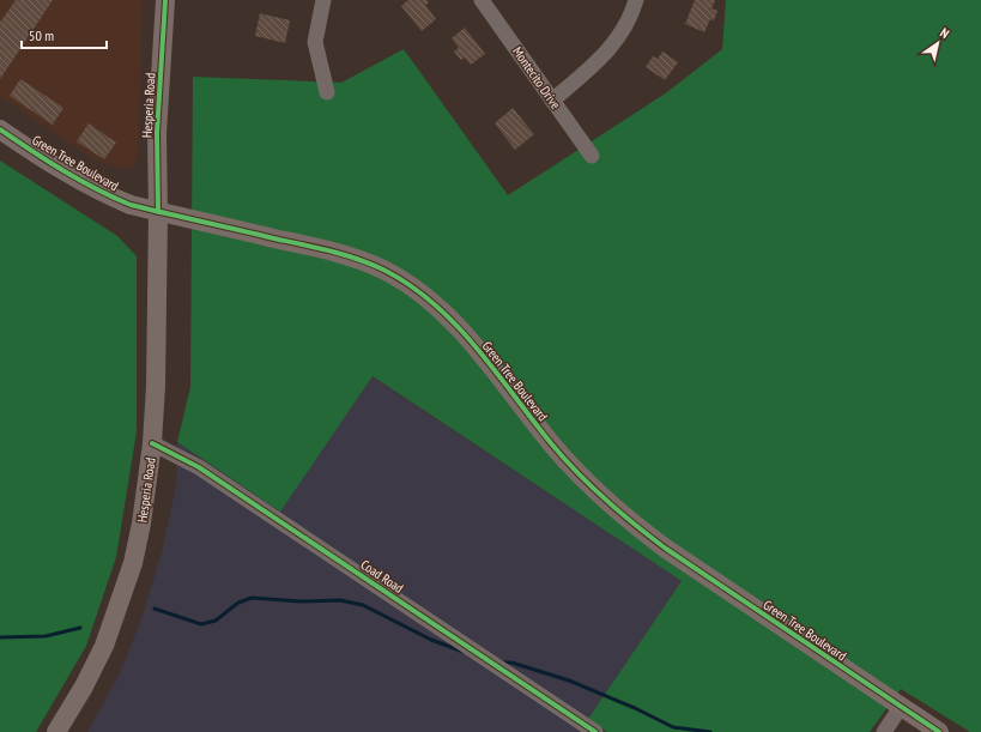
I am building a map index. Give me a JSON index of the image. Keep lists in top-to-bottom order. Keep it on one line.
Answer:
{"streets":{"main road":["Hesperia Road","Green Tree Boulevard"],"street":["Montecito Drive","Coad Road"]},"crossings":[["Hesperia Road","Green Tree Boulevard"],["Hesperia Road","Coad Road"]],"scale_bar":"50 m","north":"top right"}
